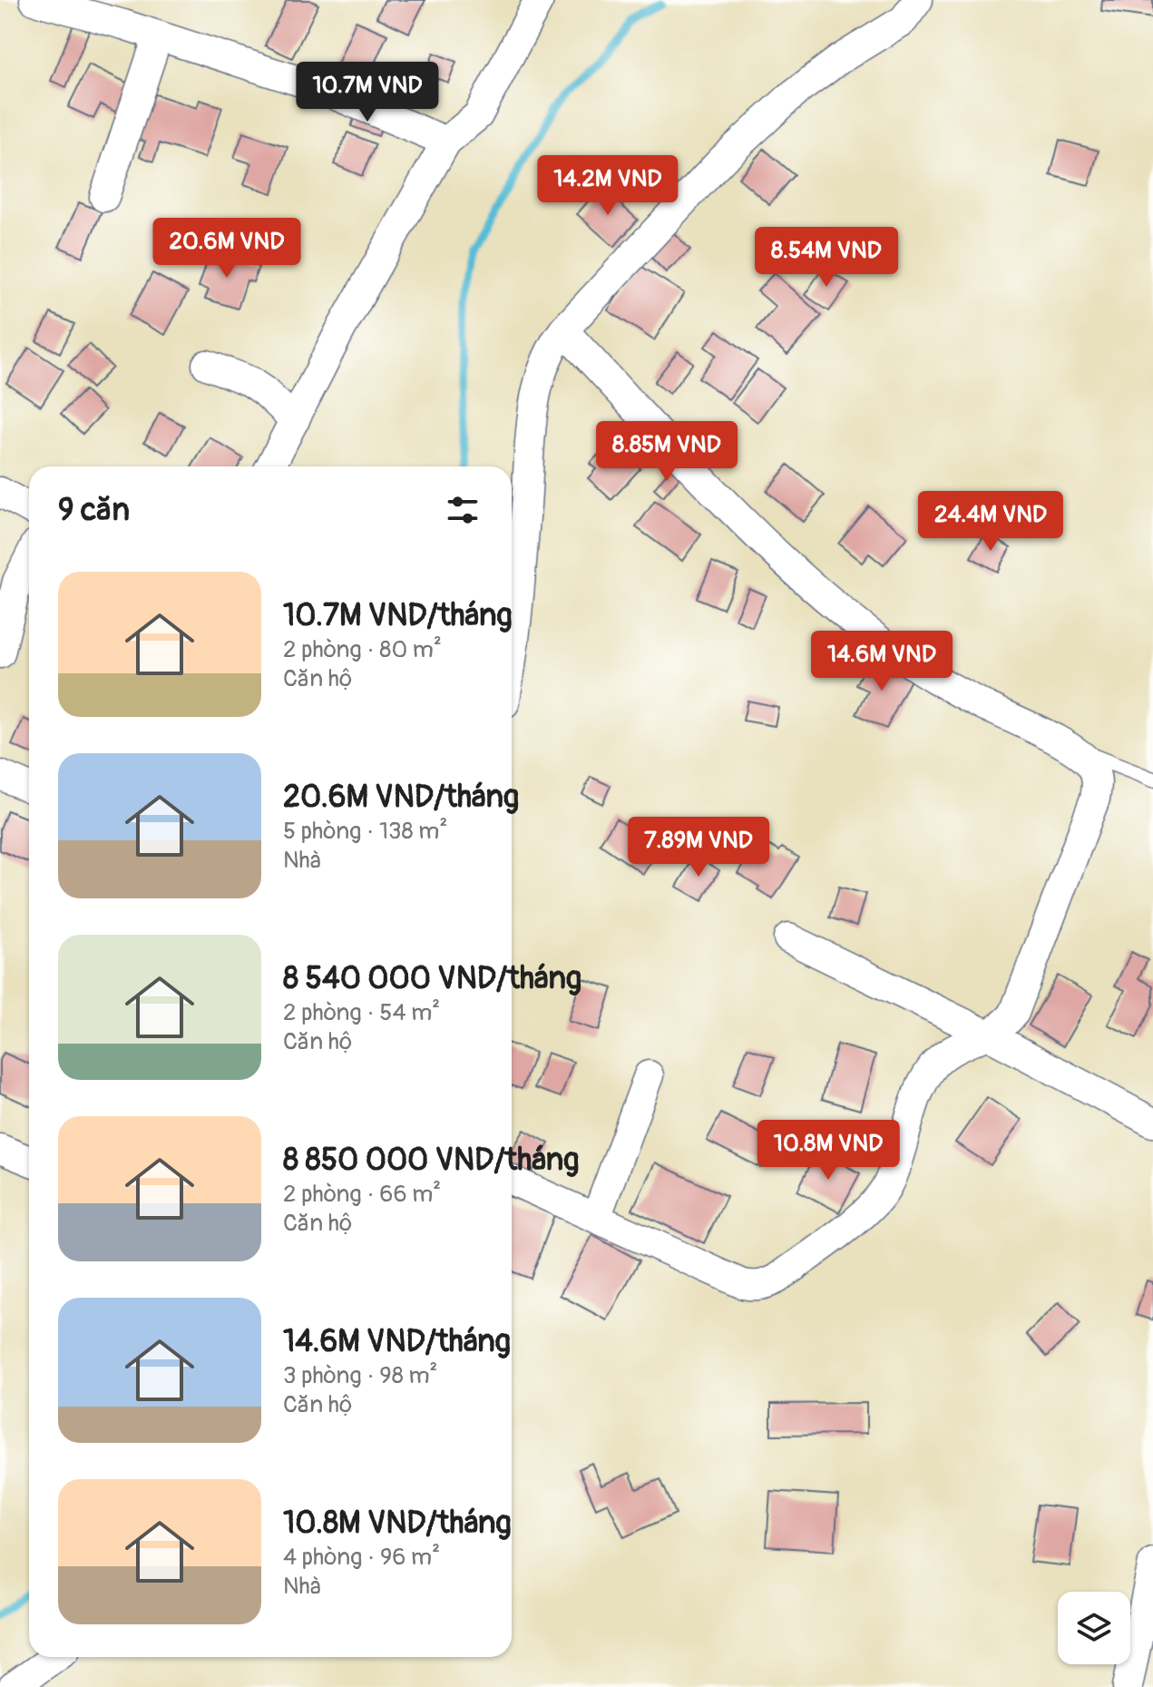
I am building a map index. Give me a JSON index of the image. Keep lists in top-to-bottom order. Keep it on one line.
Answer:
{"page":{"price":["10.7M VND","14.2M VND","20.6M VND","8.54M VND","8.85M VND","24.4M VND","14.6M VND","7.89M VND","10.8M VND"],"heading":"9 căn","list":[{"name":"10.7M VND/tháng","note":"2 phòng · 80 m² · Căn hộ"},{"name":"20.6M VND/tháng","note":"5 phòng · 138 m² · Nhà"},{"name":"8 540 000 VND/tháng","note":"2 phòng · 54 m² · Căn hộ"},{"name":"8 850 000 VND/tháng","note":"2 phòng · 66 m² · Căn hộ"},{"name":"14.6M VND/tháng","note":"3 phòng · 98 m² · Căn hộ"},{"name":"10.8M VND/tháng","note":"4 phòng · 96 m² · Nhà"}]}}
